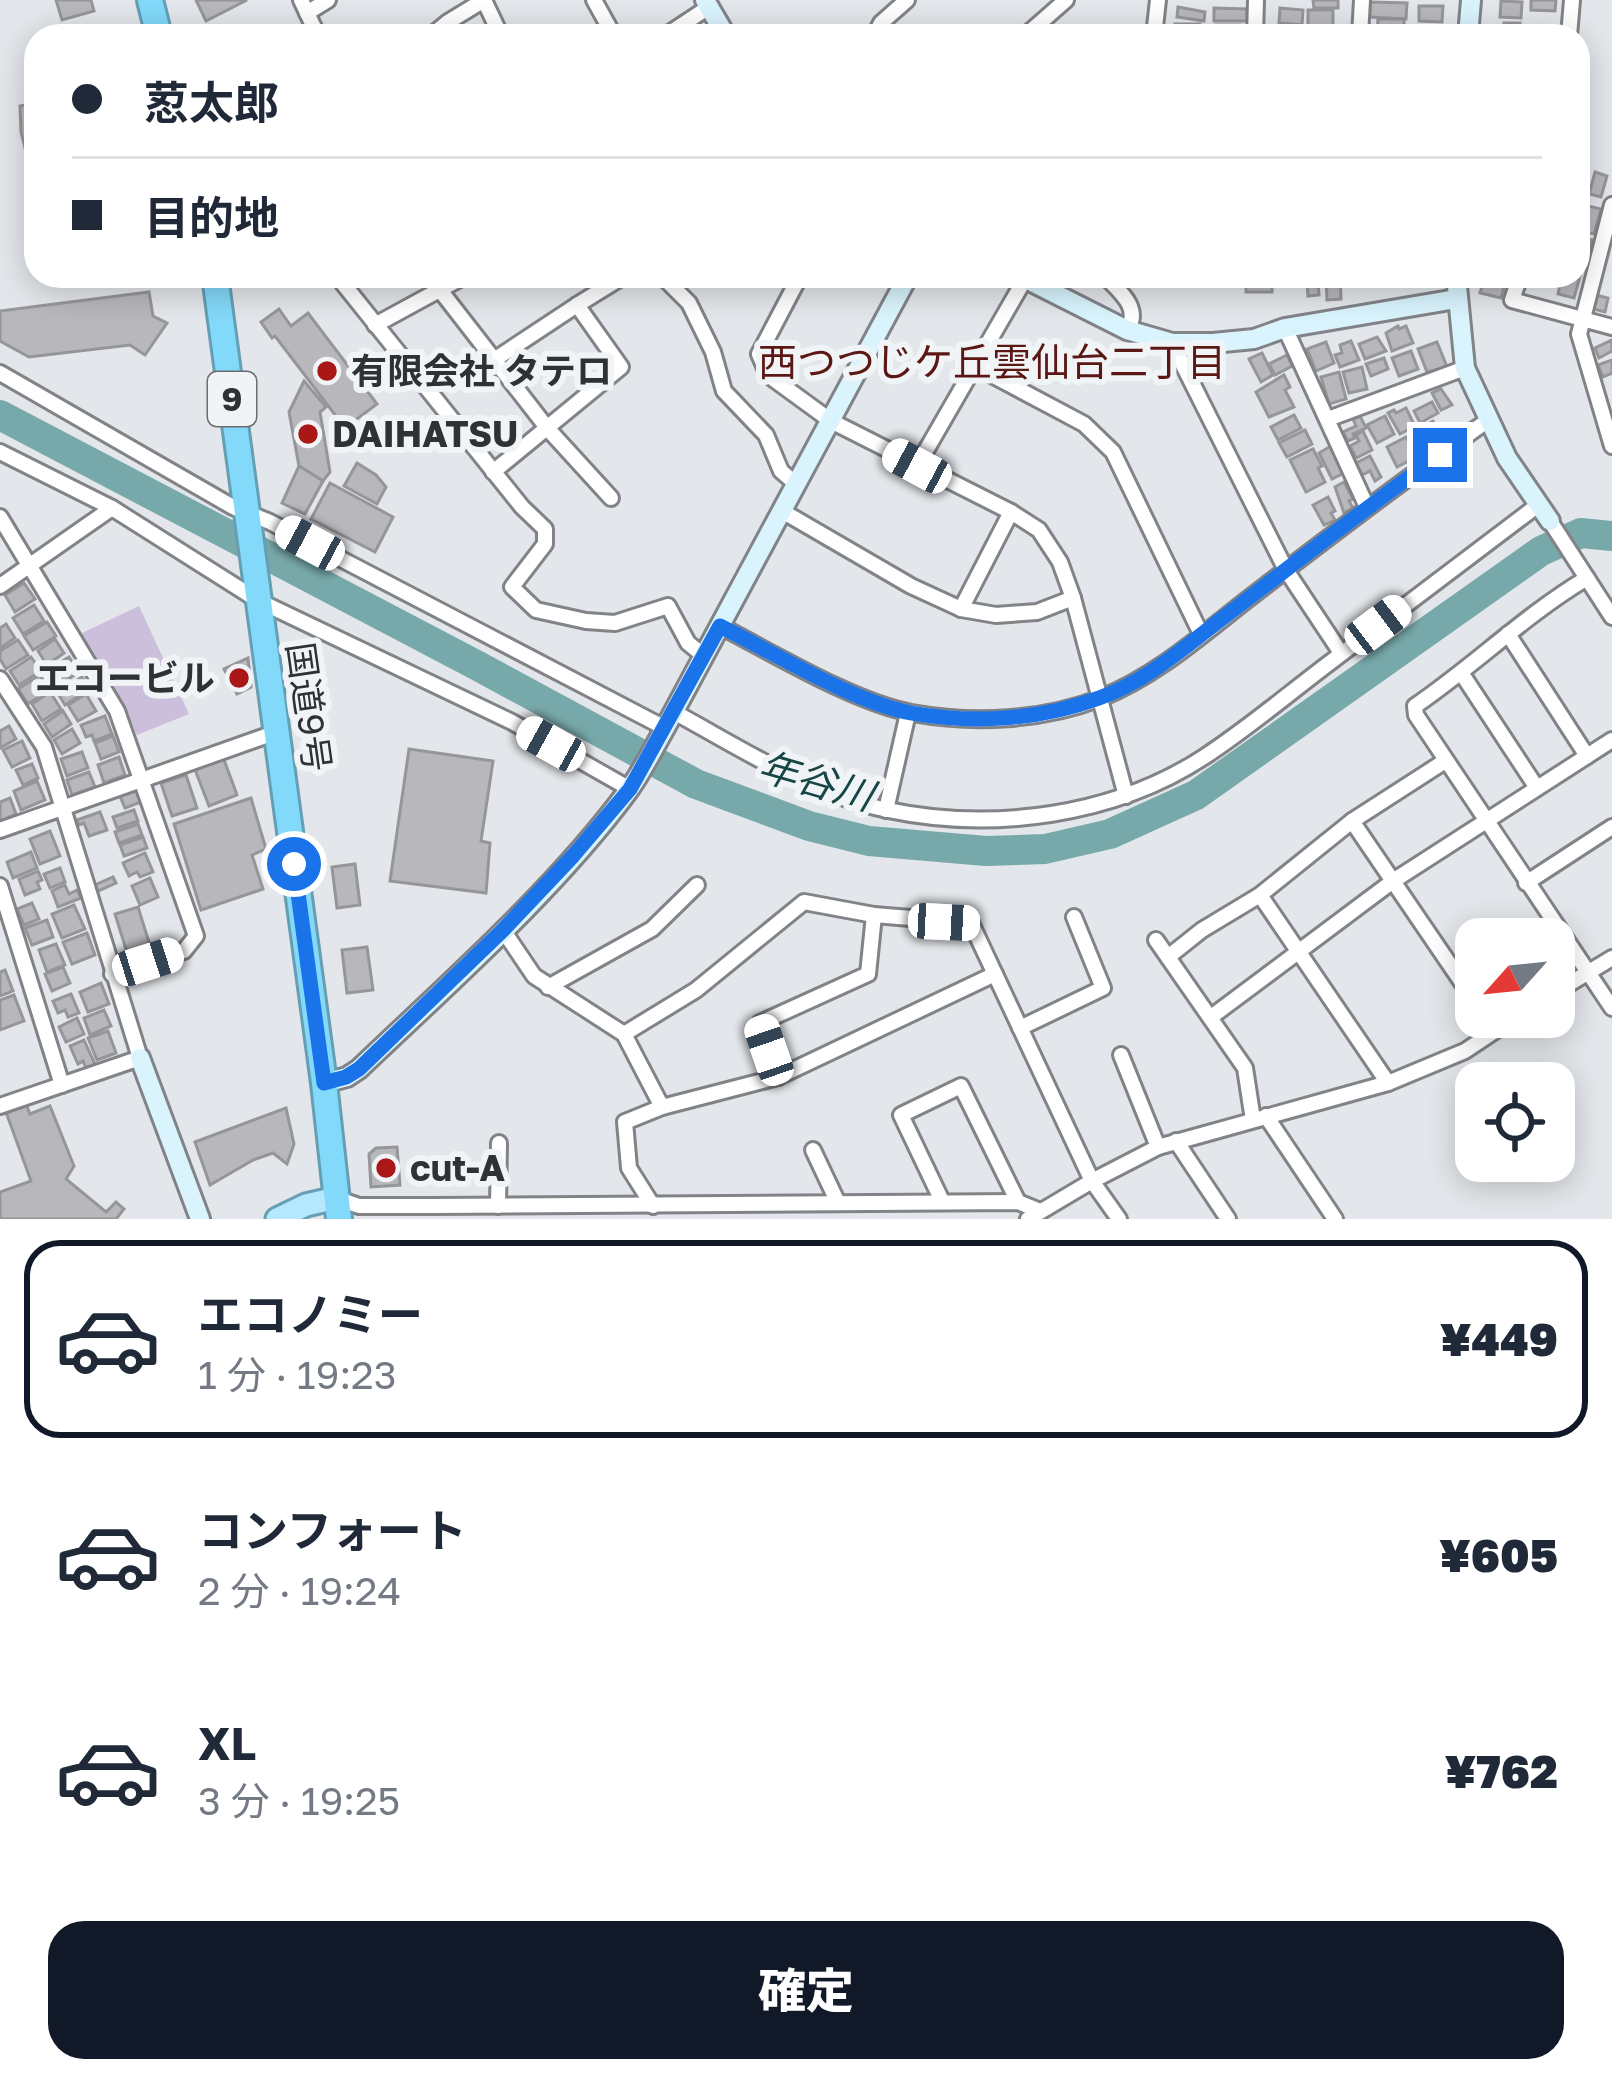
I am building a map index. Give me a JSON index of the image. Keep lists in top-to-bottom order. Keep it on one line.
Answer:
{"streets":{"highway":["9","国道9号"]},"districts":["西つつじケ丘雲仙台二丁目"],"water":["年谷川"],"places":["有限会社 タテロ","DAIHATSU","エコービル","cut-A"],"north":"bottom left","page":{"banner":["荵太郎","目的地"],"list":[{"name":"エコノミー","note":"1 分 · 19:23","value":"¥449"},{"name":"コンフォート","note":"2 分 · 19:24","value":"¥605"},{"name":"XL","note":"3 分 · 19:25","value":"¥762"}],"buttons":"確定"}}
